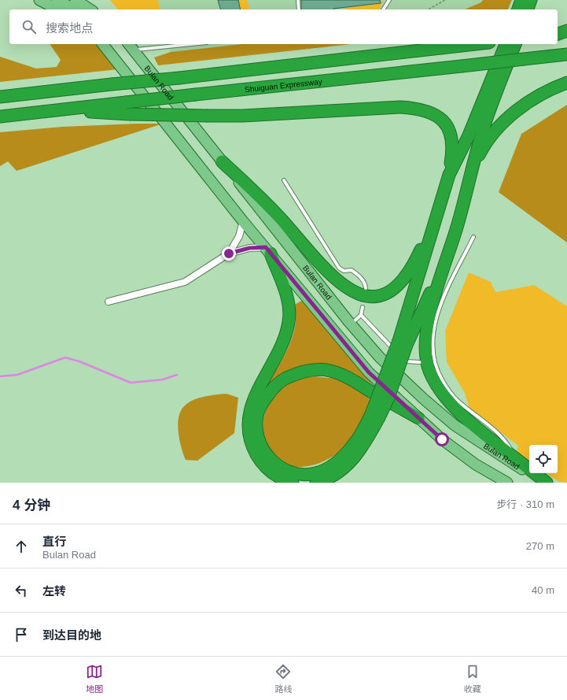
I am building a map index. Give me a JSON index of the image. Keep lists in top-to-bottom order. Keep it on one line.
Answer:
{"streets":{"highway":["Shuiguan Expressway"],"main road":["Bulan Road"]},"page":{"search":"搜索地点","heading":["4 分钟","步行 · 310 m"],"list":[["直行","Bulan Road","270 m"],["左转","40 m"],"到达目的地"],"nav":["地图","路线","收藏"]}}
